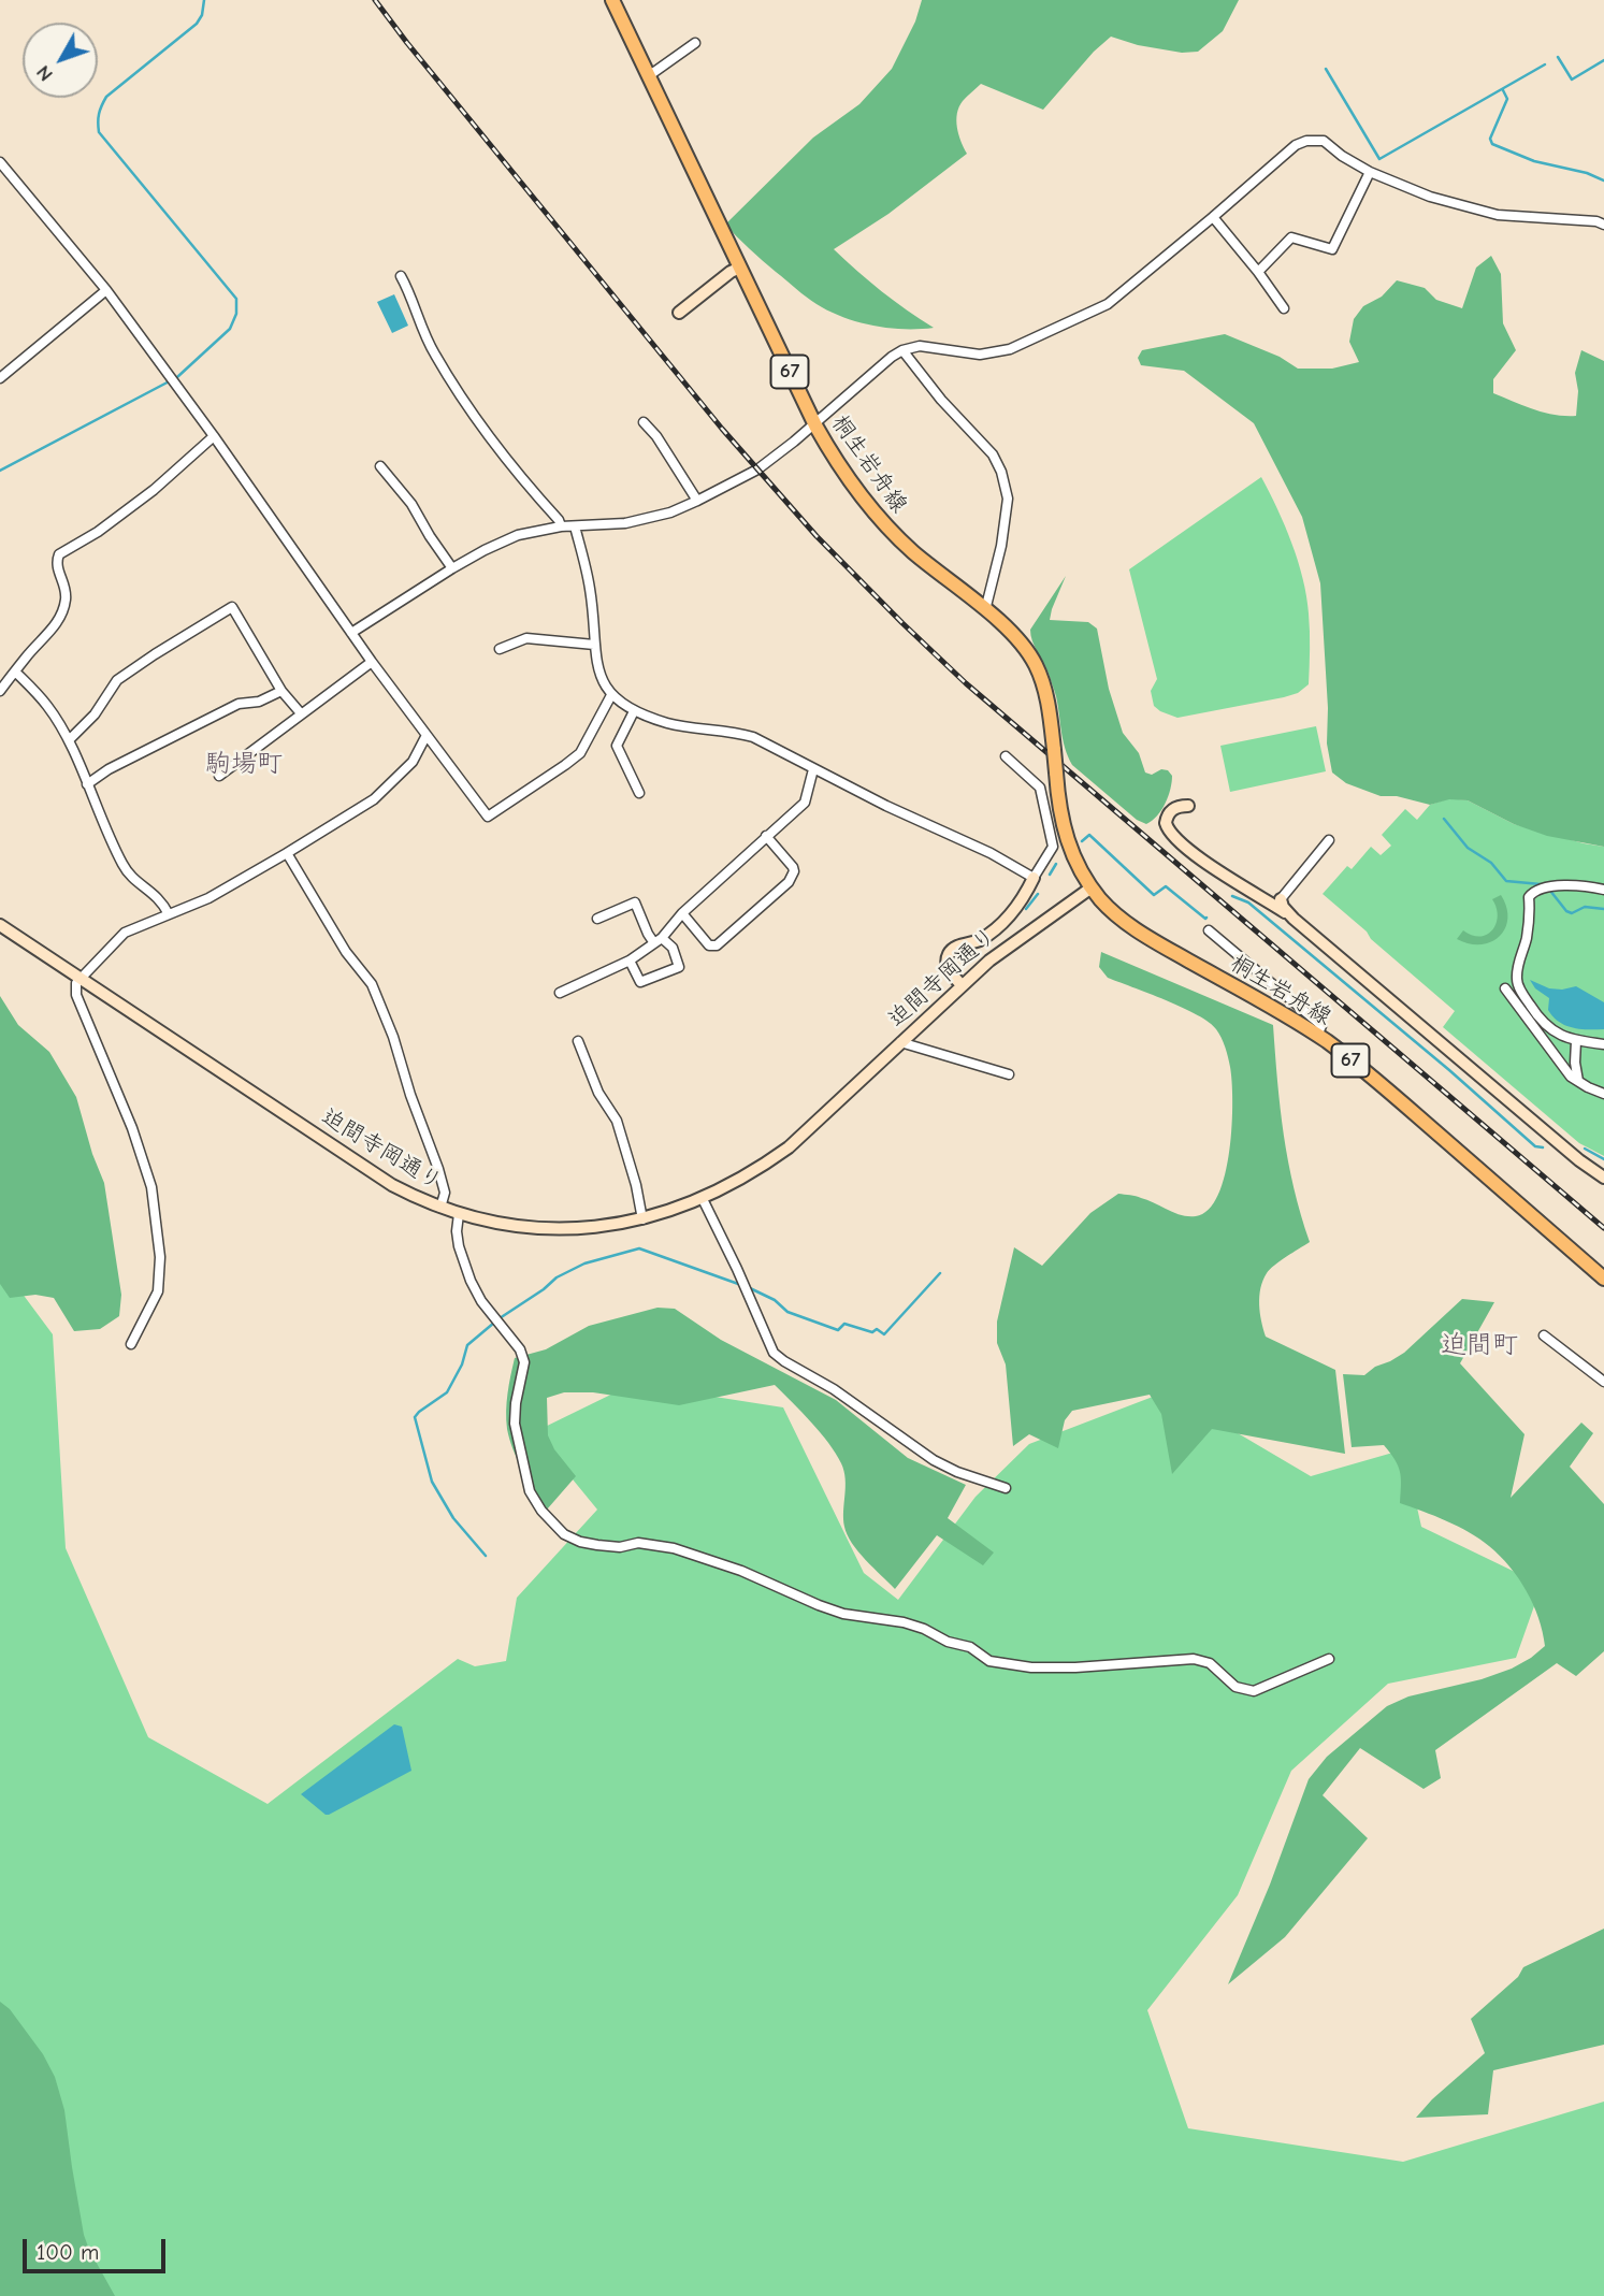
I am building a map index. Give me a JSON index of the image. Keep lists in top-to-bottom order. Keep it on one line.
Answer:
{"streets":{"main road":["67","桐生岩舟線"],"street":["迫間寺岡通り"]},"crossings":[["桐生岩舟線","迫間寺岡通り"]],"districts":["駒場町","迫間町"],"scale_bar":"100 m","north":"bottom left"}
